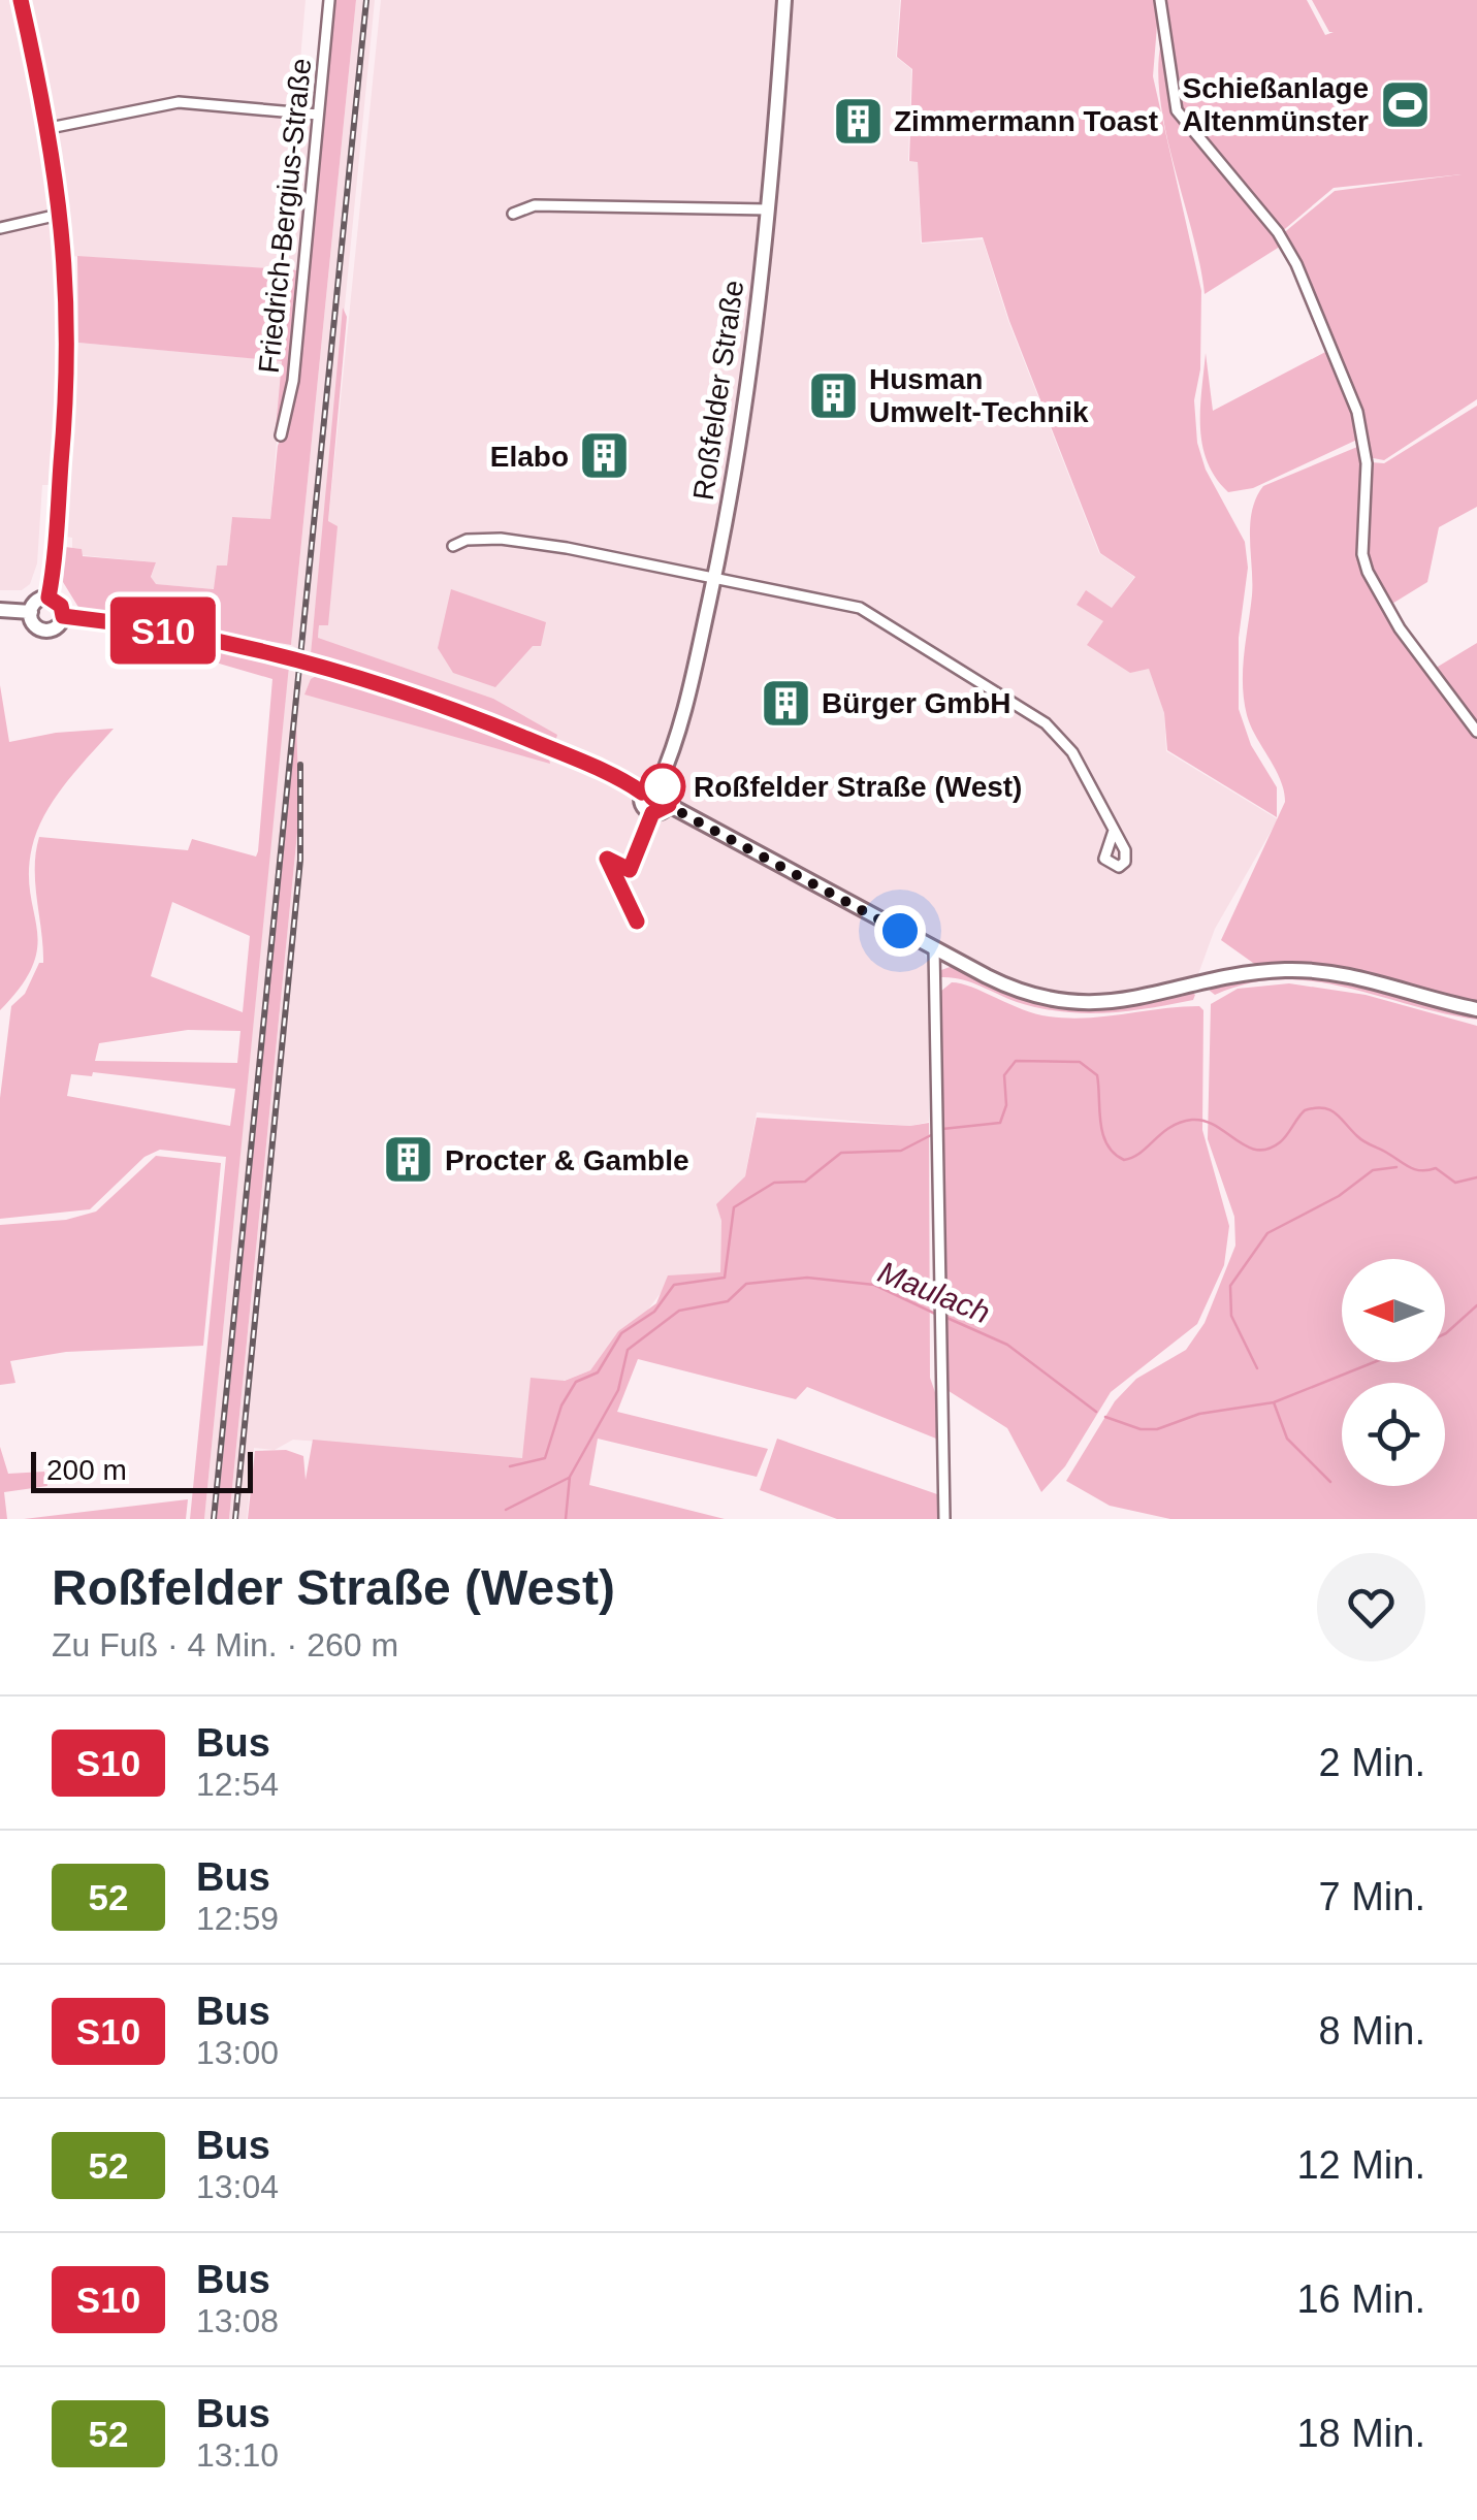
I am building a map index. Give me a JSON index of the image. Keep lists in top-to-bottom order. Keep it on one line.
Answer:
{"streets":{"main road":["Roßfelder Straße"],"street":["Friedrich-Bergius-Straße"]},"water":["Maulach"],"places":{"sports":["Schießanlage Altenmünster"],"building":["Zimmermann Toast","Husman Umwelt-Technik","Elabo","Bürger GmbH","Procter & Gamble"],"other":["Roßfelder Straße (West)"]},"lines":["bus line S10"],"scale_bar":"200 m","north":"left","page":{"on_map":"S10","scale":"200 m","heading":["Roßfelder Straße (West)","Zu Fuß · 4 Min. · 260 m"],"list":[{"mark":"S10","name":"Bus","note":"12:54","value":"2 Min."},{"mark":"52","name":"Bus","note":"12:59","value":"7 Min."},{"mark":"S10","name":"Bus","note":"13:00","value":"8 Min."},{"mark":"52","name":"Bus","note":"13:04","value":"12 Min."},{"mark":"S10","name":"Bus","note":"13:08","value":"16 Min."},{"mark":"52","name":"Bus","note":"13:10","value":"18 Min."}]}}
